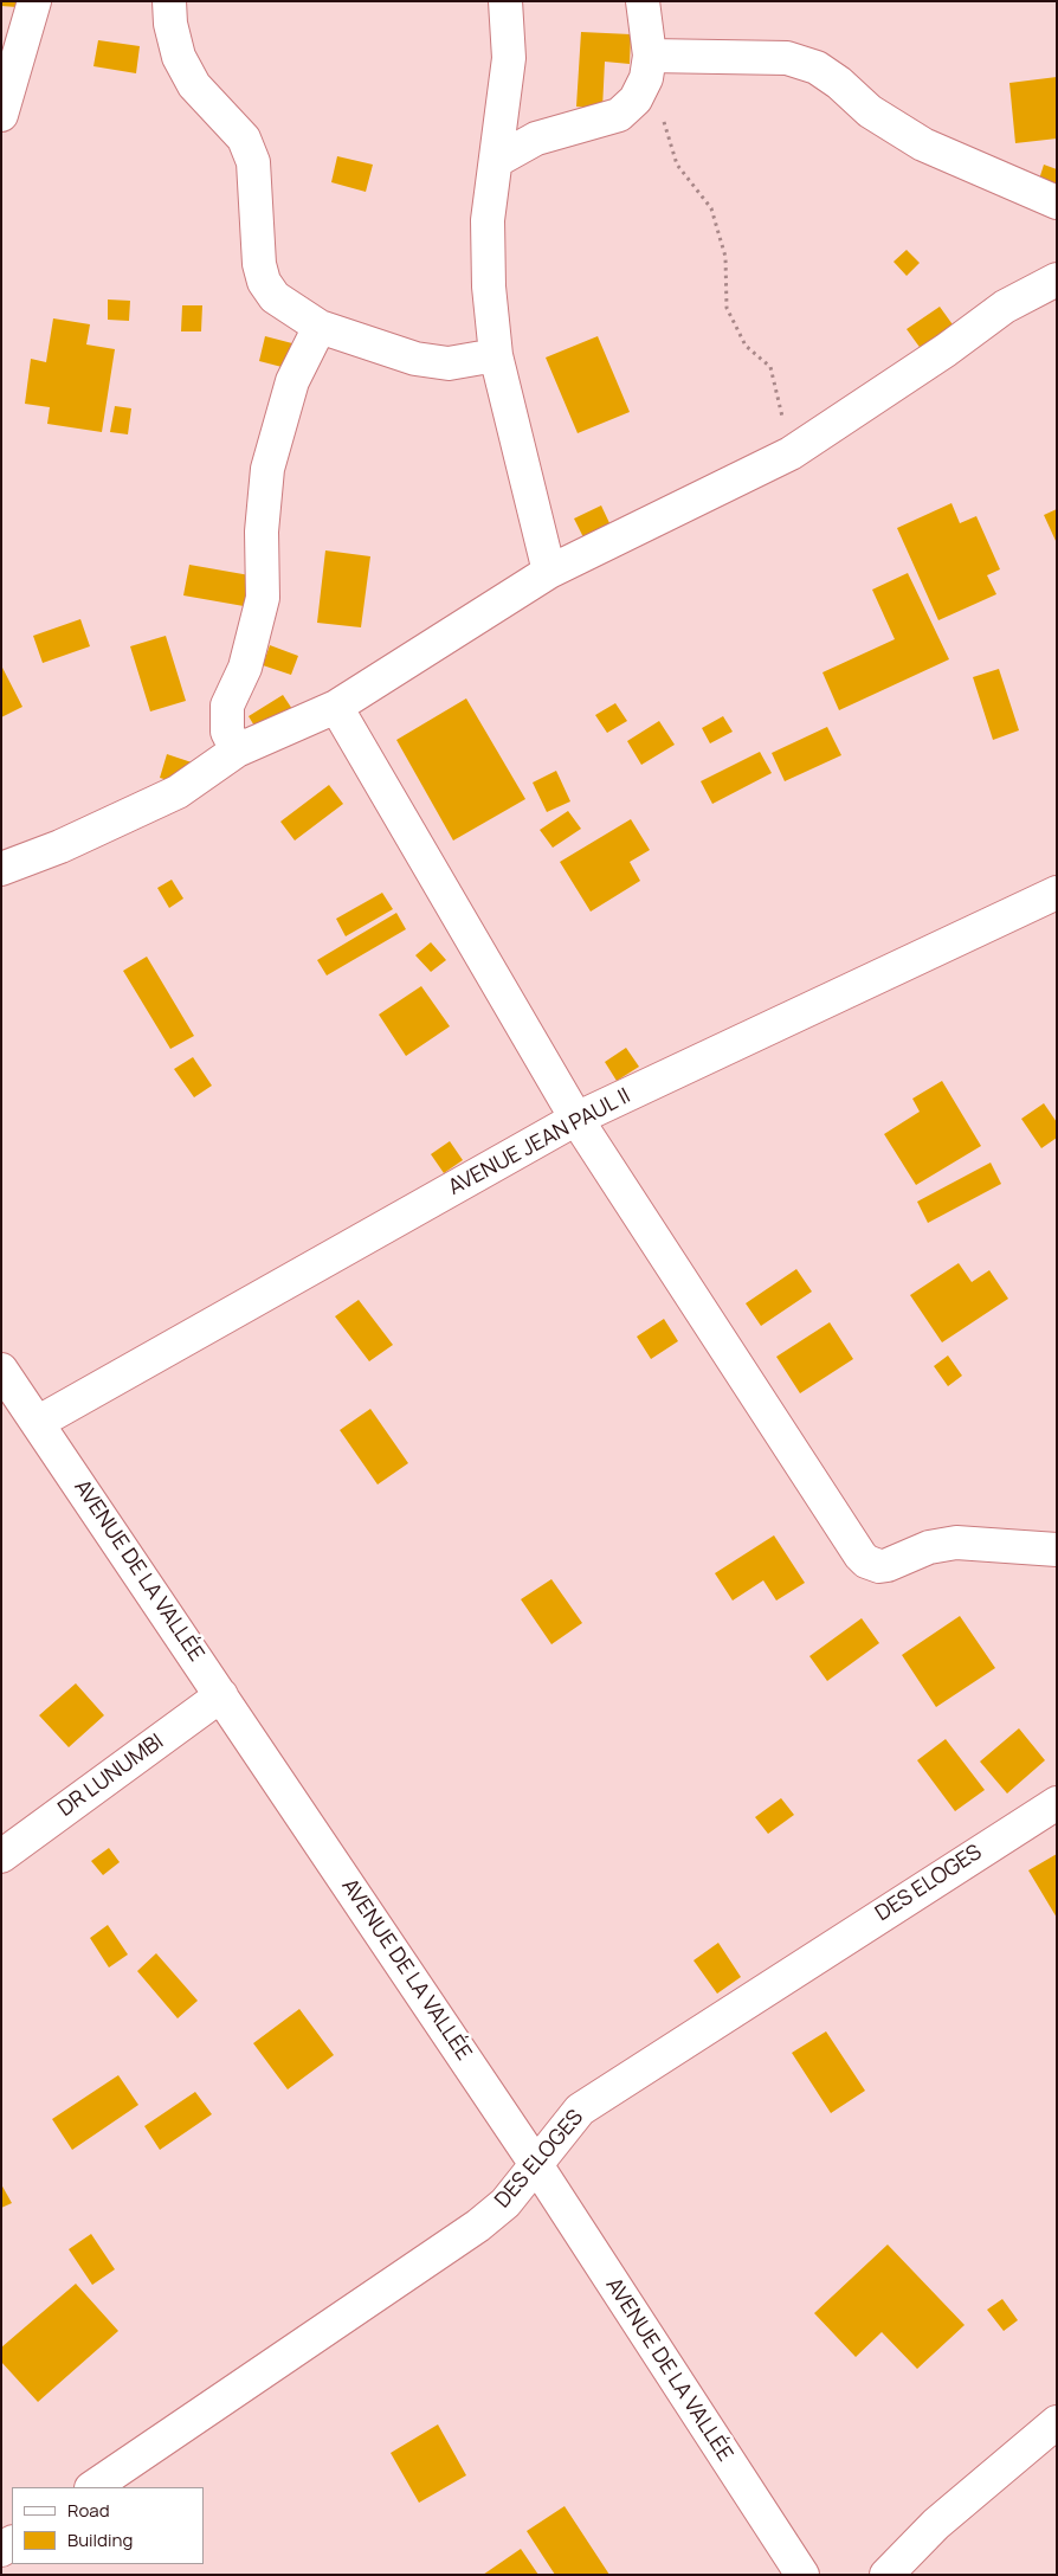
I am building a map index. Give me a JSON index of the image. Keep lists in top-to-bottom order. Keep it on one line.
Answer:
{"streets":{"street":["AVENUE JEAN PAUL II","AVENUE DE LA VALLÉE","DR LUNUMBI","DES ELOGES"]},"crossings":[["AVENUE JEAN PAUL II","AVENUE DE LA VALLÉE"],["AVENUE DE LA VALLÉE","DR LUNUMBI"],["AVENUE DE LA VALLÉE","DES ELOGES"]],"legend":["Road","Building"]}
